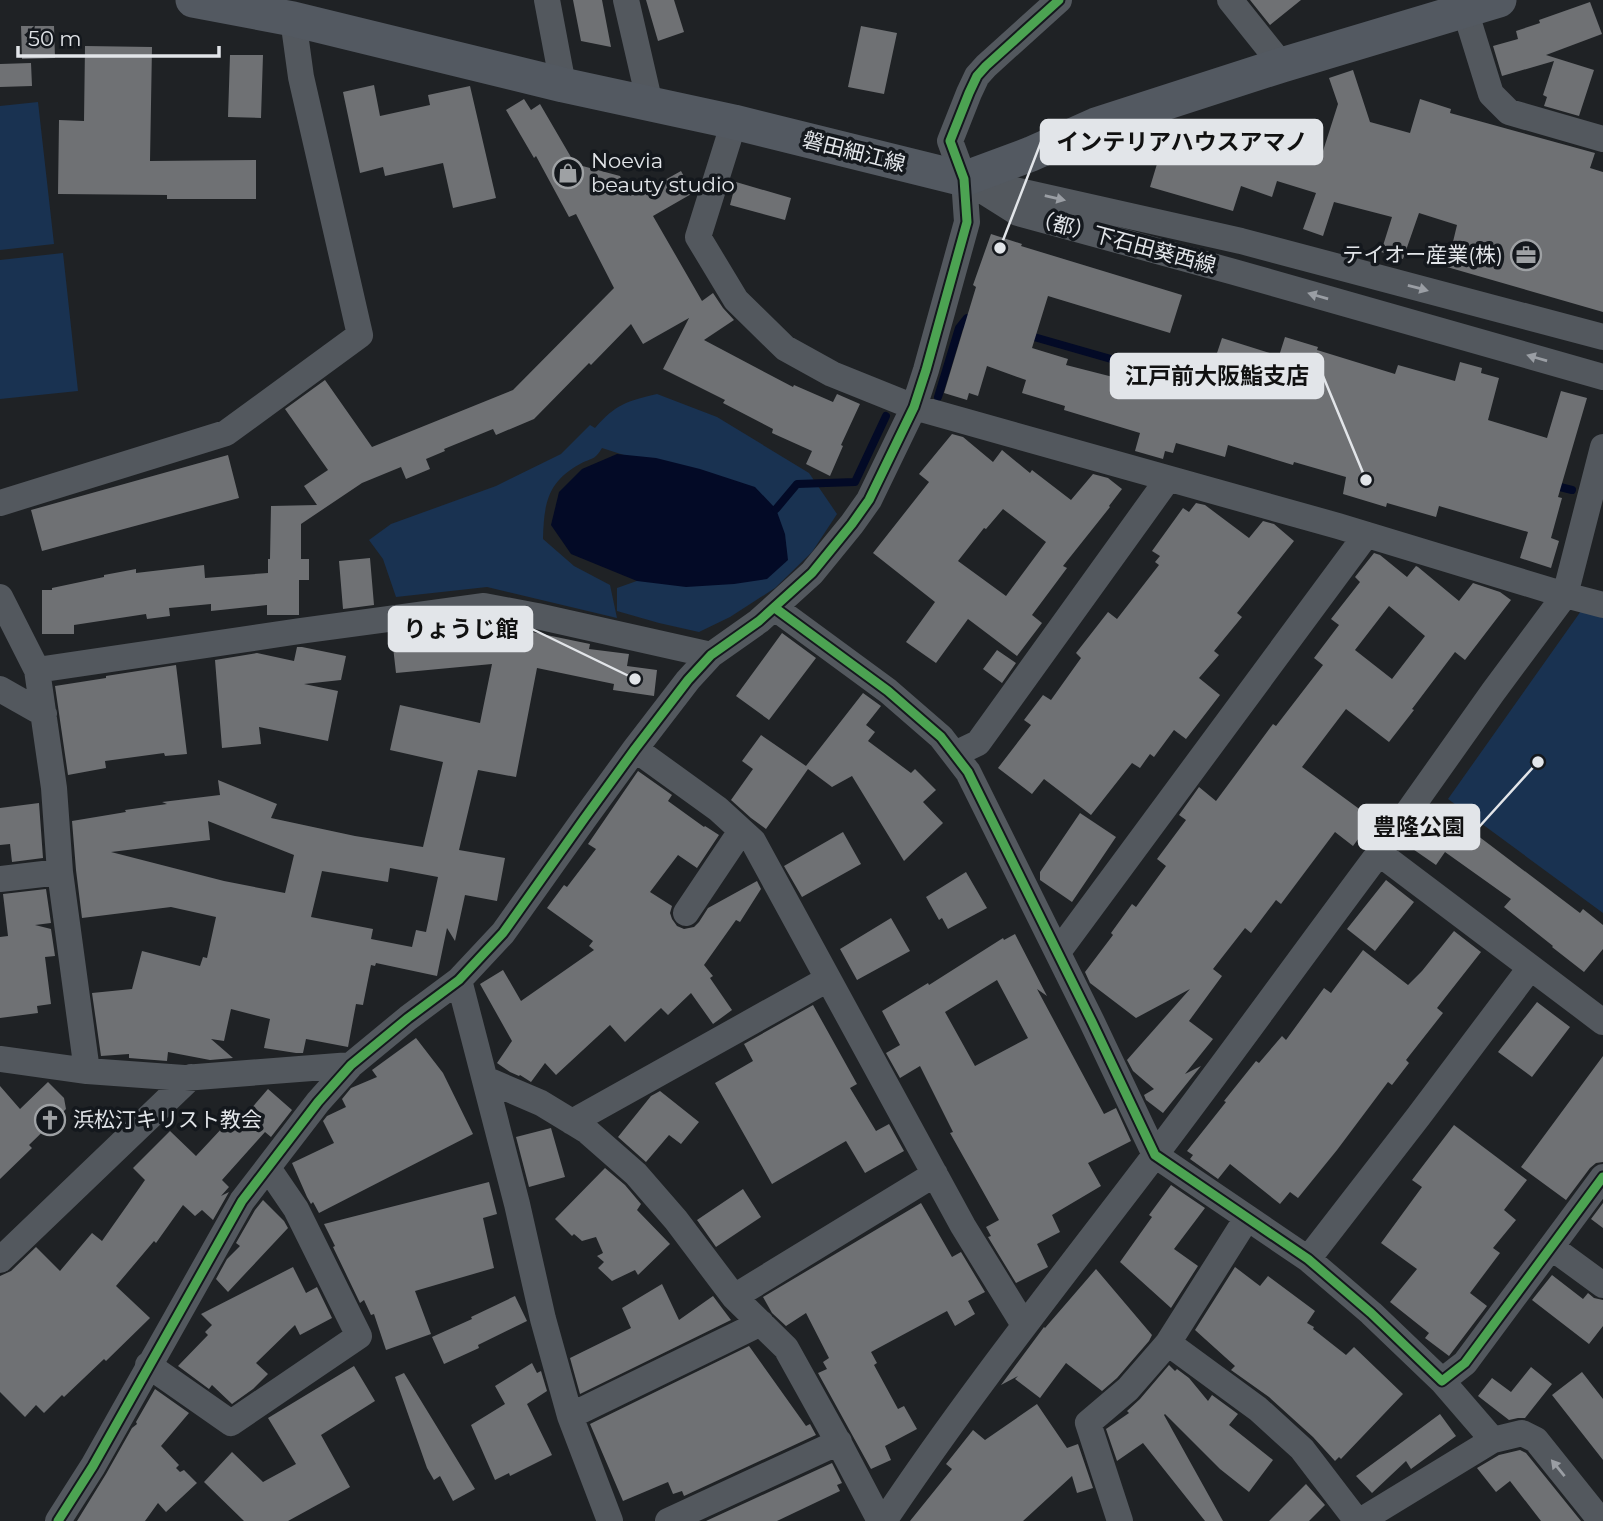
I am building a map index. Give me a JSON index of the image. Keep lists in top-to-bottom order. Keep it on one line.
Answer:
{"streets":{"main road":["磐田細江線"],"street":["（都）下石田葵西線"]},"crossings":[["磐田細江線","（都）下石田葵西線"]],"places":{"shop":["Noevia beauty studio"],"other":["インテリアハウスアマノ","江戸前大阪鮨支店","りょうじ館","豊隆公園"],"office":["テイオー産業(株)"],"church":["浜松汀キリスト教会"]},"scale_bar":"50 m"}
